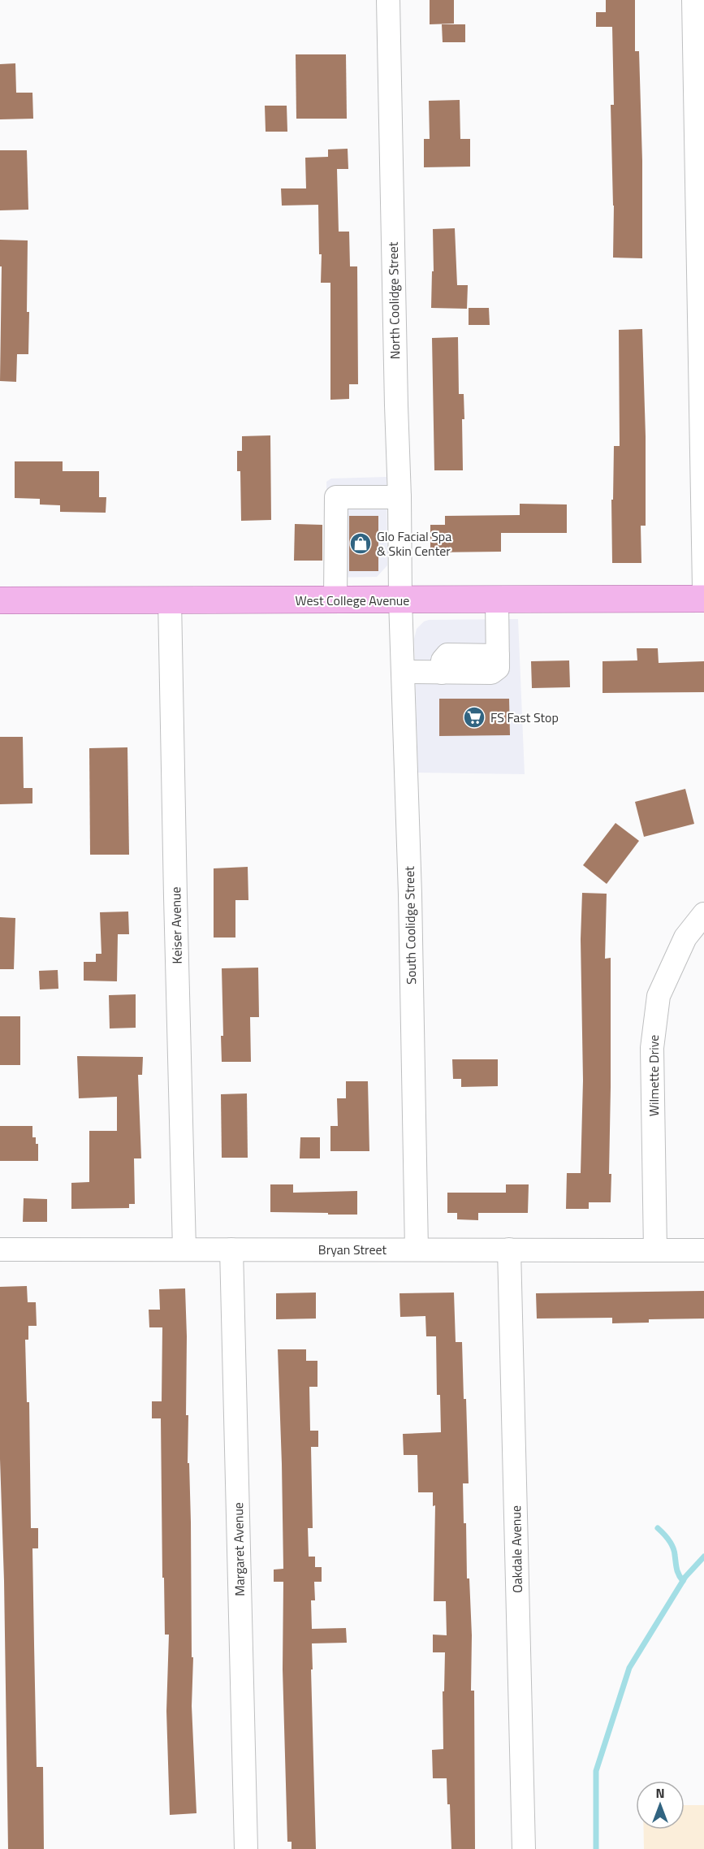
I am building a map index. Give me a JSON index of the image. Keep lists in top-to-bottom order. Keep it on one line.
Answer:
{"streets":{"main road":["West College Avenue"],"street":["North Coolidge Street","Keiser Avenue","South Coolidge Street","Wilmette Drive","Bryan Street","Margaret Avenue","Oakdale Avenue"]},"crossings":[["North Coolidge Street","West College Avenue"],["North Coolidge Street","South Coolidge Street"],["West College Avenue","Keiser Avenue"],["West College Avenue","South Coolidge Street"],["Keiser Avenue","Bryan Street"],["South Coolidge Street","Bryan Street"],["Wilmette Drive","Bryan Street"],["Bryan Street","Margaret Avenue"],["Bryan Street","Oakdale Avenue"]],"places":{"shop":["Glo Facial Spa & Skin Center"],"supermarket":["FS Fast Stop"]},"north":"top"}
